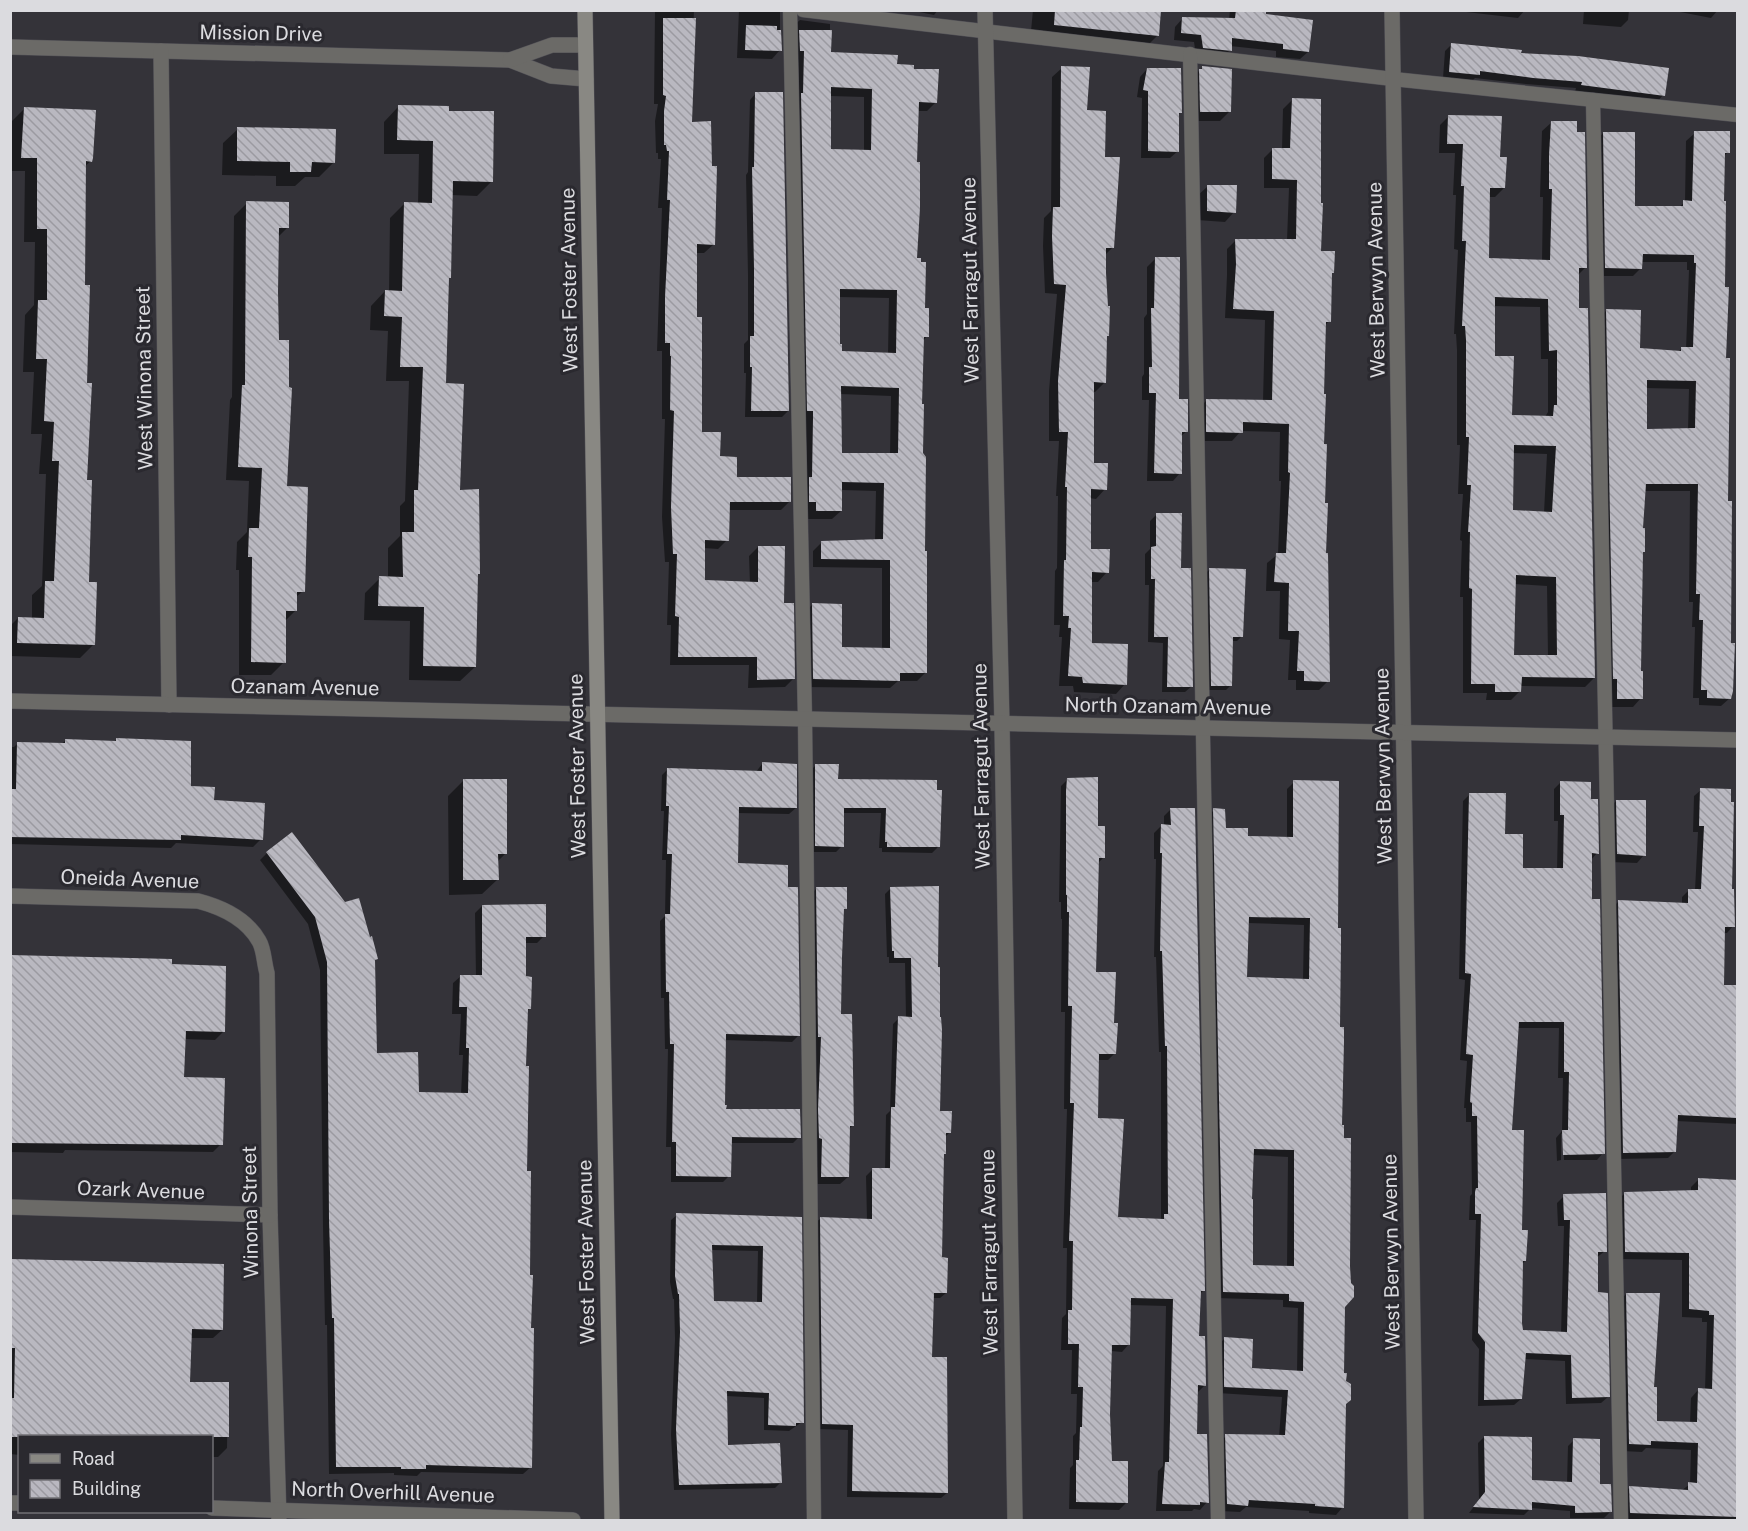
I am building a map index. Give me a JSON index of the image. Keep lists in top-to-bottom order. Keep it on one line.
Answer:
{"streets":{"street":["Mission Drive","West Foster Avenue","West Farragut Avenue","West Berwyn Avenue","West Winona Street","Ozanam Avenue","North Ozanam Avenue","Oneida Avenue","Ozark Avenue","Winona Street","North Overhill Avenue"]},"crossings":[["Mission Drive","West Foster Avenue"],["Mission Drive","West Winona Street"],["West Foster Avenue","Ozanam Avenue"],["West Foster Avenue","North Ozanam Avenue"],["West Farragut Avenue","North Ozanam Avenue"],["West Berwyn Avenue","North Ozanam Avenue"],["West Winona Street","Ozanam Avenue"],["Ozanam Avenue","North Ozanam Avenue"],["Oneida Avenue","Winona Street"],["Ozark Avenue","Winona Street"],["Winona Street","North Overhill Avenue"]],"legend":["Road","Building"]}
